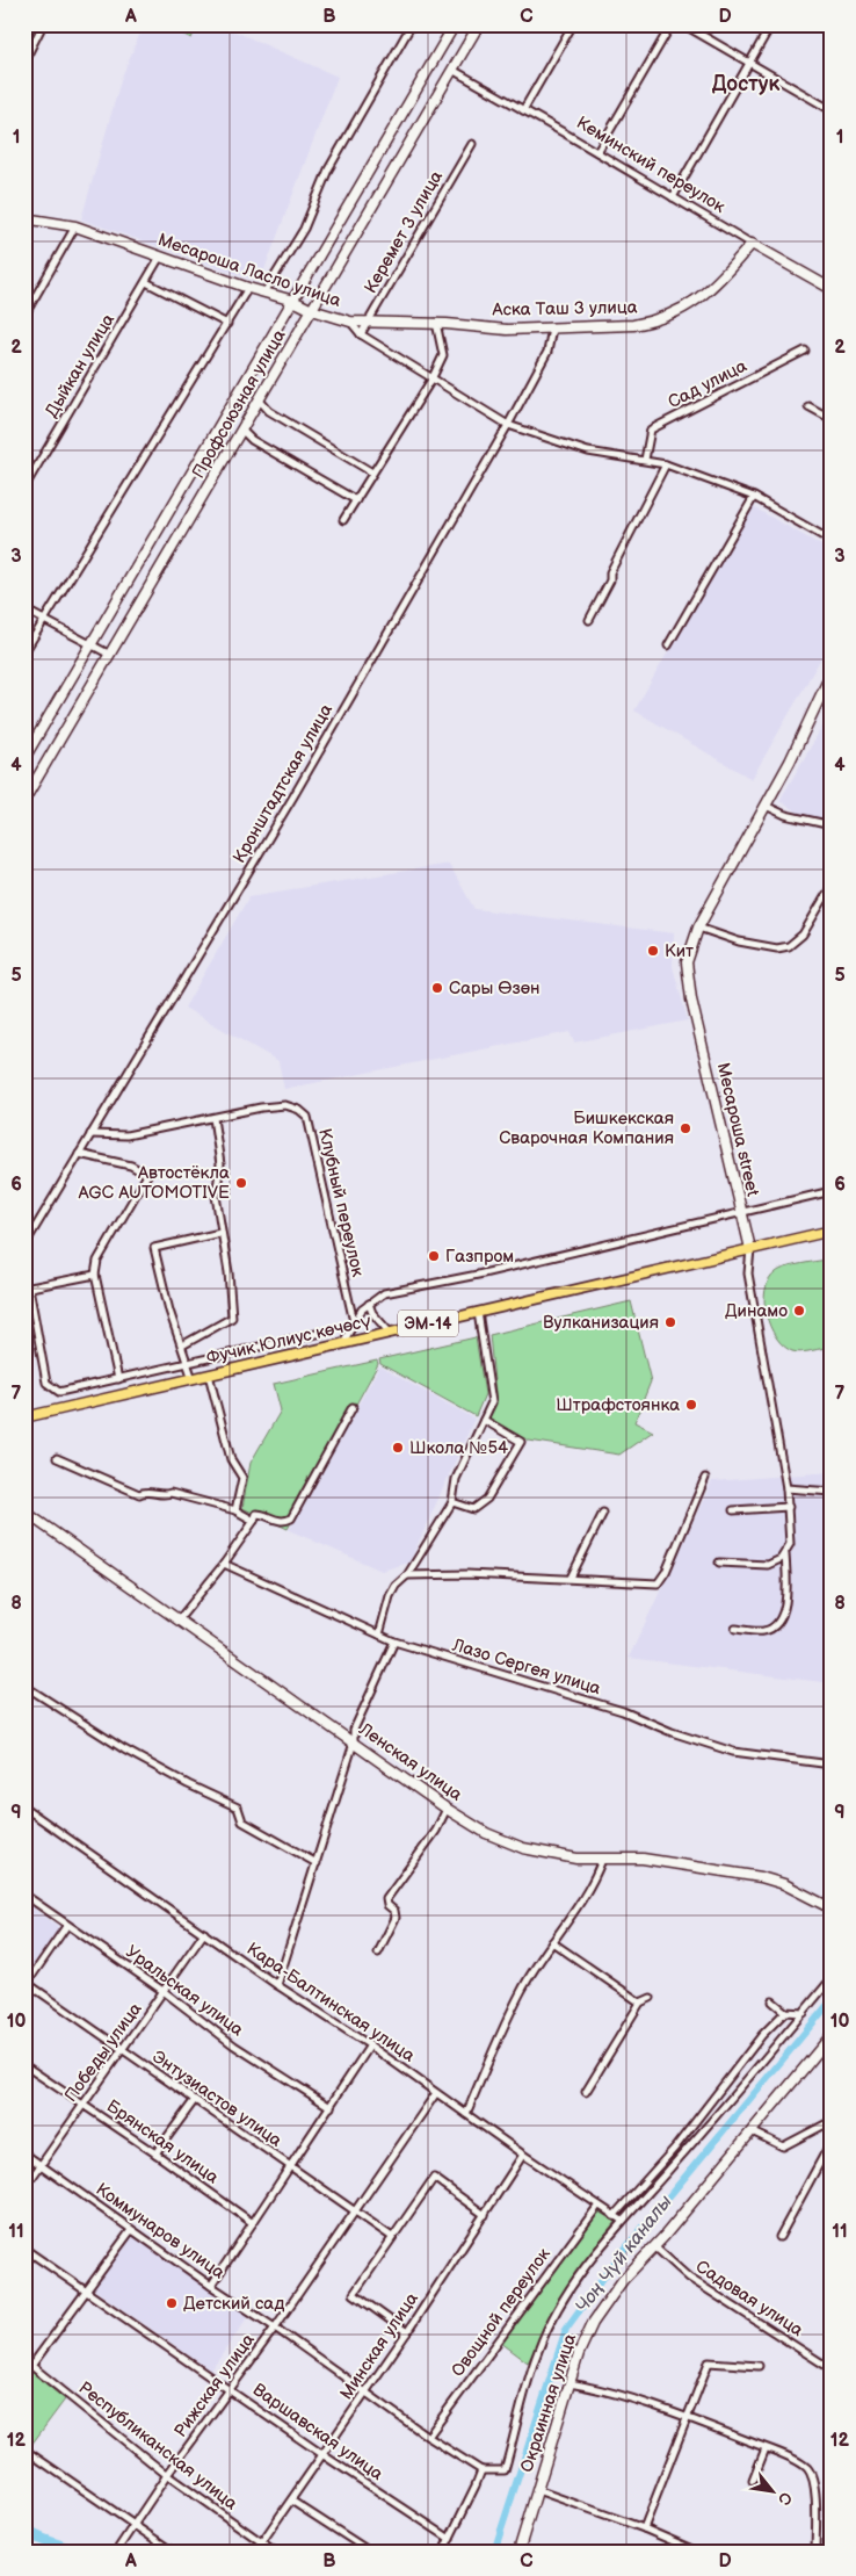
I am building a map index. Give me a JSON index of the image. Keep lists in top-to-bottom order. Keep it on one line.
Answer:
{"streets":{"main road":["ЭМ-14","Фучик Юлиус көчөсү"],"street":["Кеминский переулок","Керемет 3 улица","Месароша Ласло улица","Аска Таш 3 улица","Дыйкан улица","Сад улица","Профсоюзная улица","Кронштадтская улица","Месароша street","Клубный переулок","Лазо Сергея улица","Ленская улица","Уральская улица","Кара-Балтинская улица","Победы улица","Энтузиастов улица","Брянская улица","Коммунаров улица","Садовая улица","Овощной переулок","Минская улица","Рижская улица","Окраинная улица","Варшавская улица","Республиканская улица"]},"crossings":[["Кеминский переулок","Аска Таш 3 улица"],["Кеминский переулок","Профсоюзная улица"],["Керемет 3 улица","Месароша Ласло улица"],["Керемет 3 улица","Аска Таш 3 улица"],["Месароша Ласло улица","Аска Таш 3 улица"],["Месароша Ласло улица","Дыйкан улица"],["Месароша Ласло улица","Сад улица"],["Месароша Ласло улица","Профсоюзная улица"],["Месароша Ласло улица","Кронштадтская улица"],["Аска Таш 3 улица","Кронштадтская улица"],["Кронштадтская улица","Клубный переулок"],["Месароша street","Фучик Юлиус көчөсү"],["Уральская улица","Победы улица"],["Кара-Балтинская улица","Победы улица"],["Кара-Балтинская улица","Овощной переулок"],["Кара-Балтинская улица","Минская улица"],["Кара-Балтинская улица","Рижская улица"],["Победы улица","Энтузиастов улица"],["Победы улица","Брянская улица"],["Победы улица","Коммунаров улица"],["Энтузиастов улица","Рижская улица"],["Коммунаров улица","Овощной переулок"],["Коммунаров улица","Минская улица"],["Коммунаров улица","Рижская улица"],["Садовая улица","Окраинная улица"],["Минская улица","Варшавская улица"],["Минская улица","Республиканская улица"],["Рижская улица","Варшавская улица"],["Рижская улица","Республиканская улица"]],"districts":["Достук"],"water":["Чоң Чүй каналы"],"places":["Кит","Сары Өзөн","Бишкекская Сварочная Компания","Автостёкла AGC AUTOMOTIVE","Газпром","Динамо","Вулканизация","Штрафстоянка","Школа №54","Детский сад"],"north":"bottom right","grid":{"columns":["A","B","C","D"],"rows":["1","2","3","4","5","6","7","8","9","10","11","12"]}}
